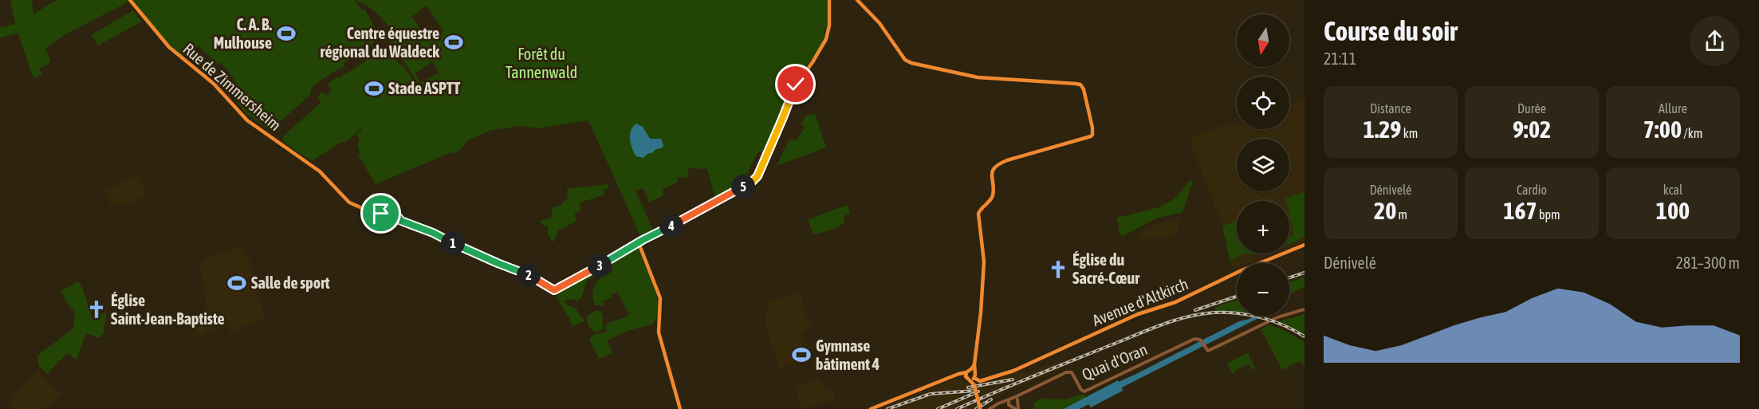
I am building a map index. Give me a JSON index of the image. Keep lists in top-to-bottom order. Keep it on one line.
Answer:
{"streets":{"main road":["Rue de Zimmersheim","Avenue d'Altkirch"],"street":["Quai d'Oran"]},"parks":["Forêt du Tannenwald"],"places":{"sports":["C. A. B. Mulhouse","Centre équestre régional du Waldeck","Stade ASPTT","Salle de sport","Gymnase bâtiment 4"],"church":["Église du Sacré-Cœur","Église Saint-Jean-Baptiste"]},"north":"bottom","page":{"heading":["Course du soir","21:11"],"map_buttons":["+","−"],"stats":[["Distance","1.29 km"],["Durée","9:02"],["Allure","7:00 /km"],["Dénivelé","20 m"],["Cardio","167 bpm"],["kcal","100"]],"pins":["5","4","1","3","2"],"chart":["Dénivelé","281–300 m"]}}
